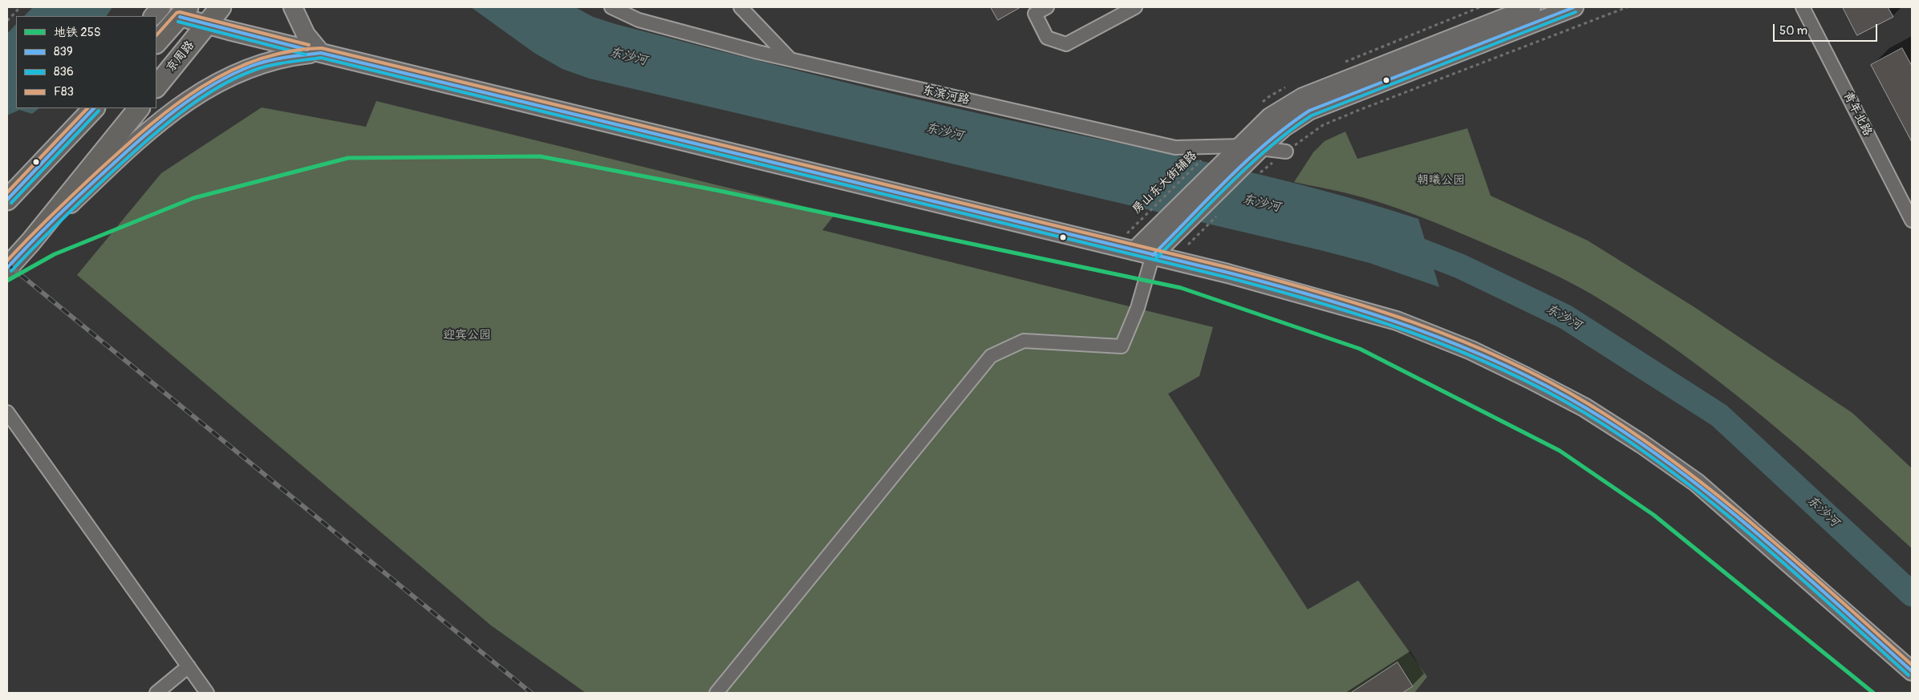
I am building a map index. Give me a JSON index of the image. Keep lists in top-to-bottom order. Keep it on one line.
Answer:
{"streets":{"main road":["京周路"],"street":["东滨河路","青年北路"],"path":["房山东大街辅路"]},"water":["东沙河"],"parks":["朝曦公园","迎宾公园"],"lines":["transit line 839","transit line 836","transit line F83","metro line 25S"],"legend":["地铁 25S","839","836","F83"],"scale_bar":"50 m"}
